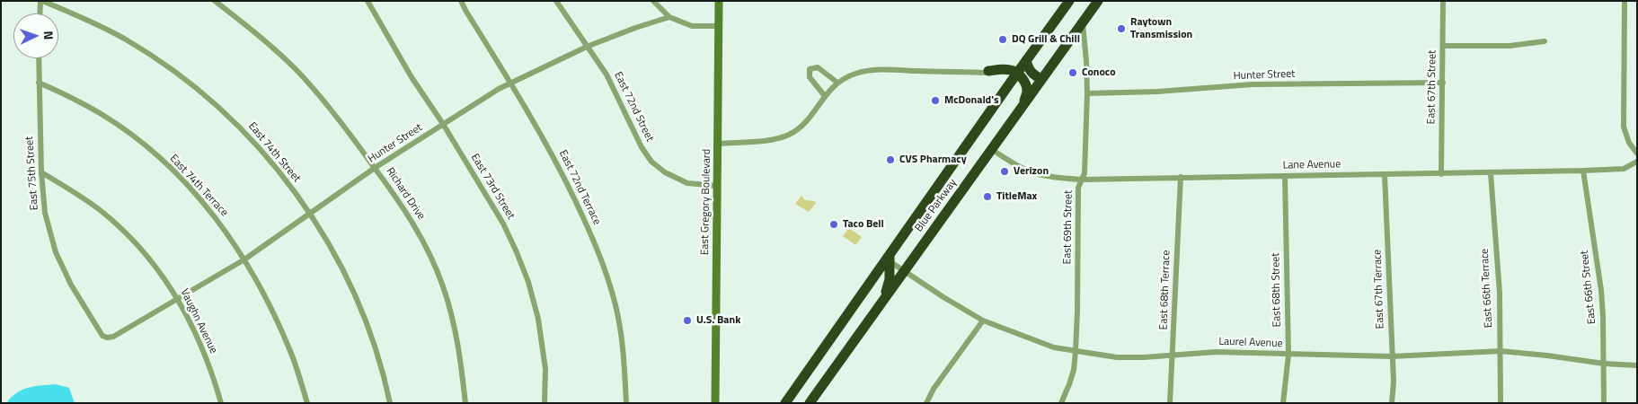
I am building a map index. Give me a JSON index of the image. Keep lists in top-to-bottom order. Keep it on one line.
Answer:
{"streets":{"highway":["Blue Parkway"],"main road":["East Gregory Boulevard"],"street":["Hunter Street","East 67th Street","East 72nd Street","East 74th Street","Lane Avenue","East 75th Street","East 74th Terrace","East 73rd Street","East 72nd Terrace","Richard Drive","East 69th Street","East 66th Street","East 66th Terrace","East 67th Terrace","East 68th Terrace","East 68th Street","Vaughn Avenue","Laurel Avenue"]},"crossings":[["Hunter Street","East 67th Street"],["Hunter Street","East 72nd Street"],["Hunter Street","East 74th Street"],["Hunter Street","East 75th Street"],["Hunter Street","East 74th Terrace"],["Hunter Street","East 73rd Street"],["Hunter Street","East 72nd Terrace"],["Hunter Street","Richard Drive"],["Hunter Street","East 69th Street"],["Hunter Street","Vaughn Avenue"],["East 67th Street","Lane Avenue"],["East 72nd Street","East Gregory Boulevard"],["Lane Avenue","Blue Parkway"],["Lane Avenue","East 69th Street"],["Lane Avenue","East 66th Street"],["Lane Avenue","East 66th Terrace"],["Lane Avenue","East 67th Terrace"],["Lane Avenue","East 68th Terrace"],["Lane Avenue","East 68th Street"],["East 75th Street","East 74th Terrace"],["East 75th Street","Vaughn Avenue"],["Blue Parkway","East 69th Street"],["Blue Parkway","Laurel Avenue"],["East 69th Street","Laurel Avenue"],["East 66th Street","Laurel Avenue"],["East 66th Terrace","Laurel Avenue"],["East 67th Terrace","Laurel Avenue"],["East 68th Terrace","Laurel Avenue"],["East 68th Street","Laurel Avenue"]],"places":["Raytown Transmission","DQ Grill & Chill","Conoco","McDonald's","CVS Pharmacy","Verizon","TitleMax","Taco Bell","U.S. Bank"],"north":"right"}
